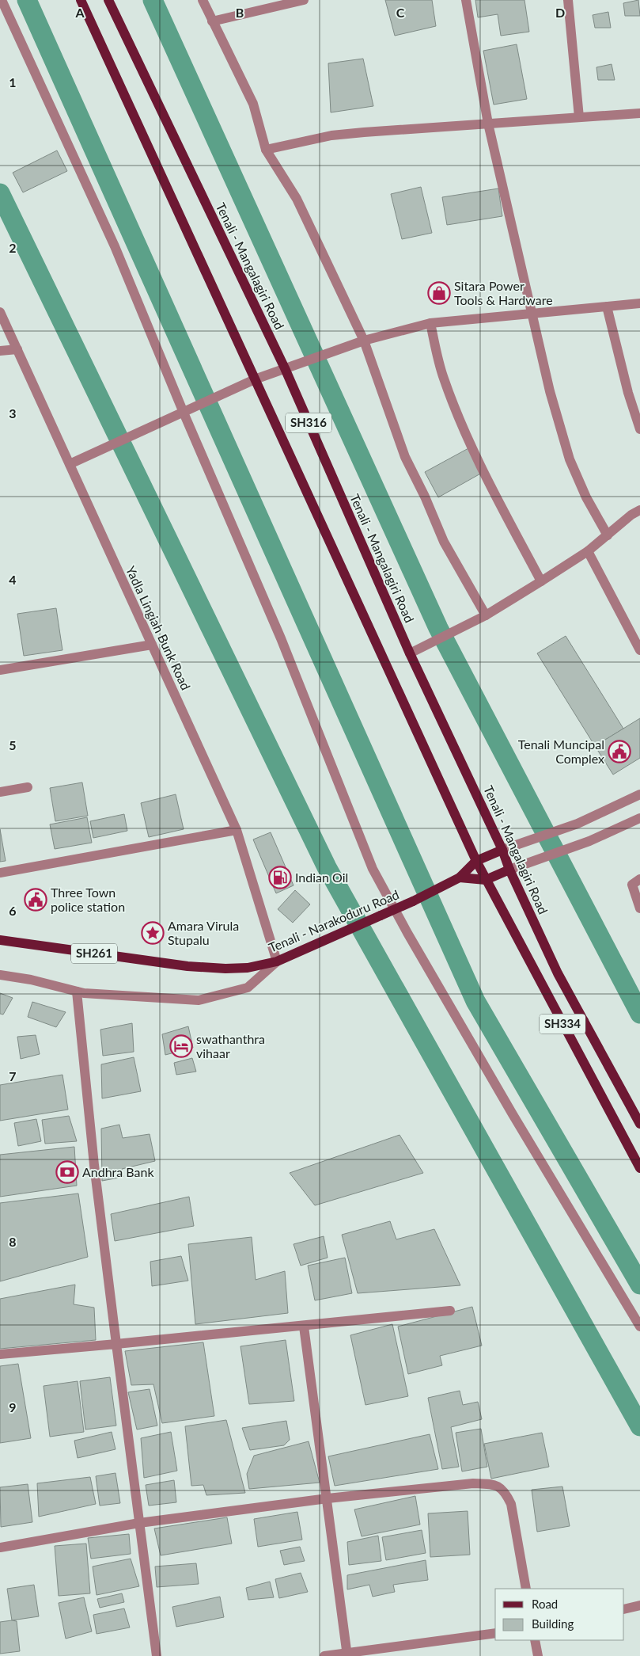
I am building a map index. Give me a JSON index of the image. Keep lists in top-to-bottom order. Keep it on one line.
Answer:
{"streets":{"main road":["Tenali - Mangalagiri Road","SH316","Tenali - Narakoduru Road","SH261","SH334"],"street":["Yadla Lingiah Bunk Road"]},"crossings":[["SH316","SH334"],["Yadla Lingiah Bunk Road","Tenali - Narakoduru Road"]],"places":{"shop":["Sitara Power Tools & Hardware"],"public building":["Tenali Muncipal Complex","Three Town police station"],"fuel station":["Indian Oil"],"place":["Amara Virula Stupalu"],"hotel":["swathanthra vihaar"],"bank":["Andhra Bank"]},"legend":["Road","Building"],"grid":{"columns":["A","B","C","D"],"rows":["1","2","3","4","5","6","7","8","9"]}}
